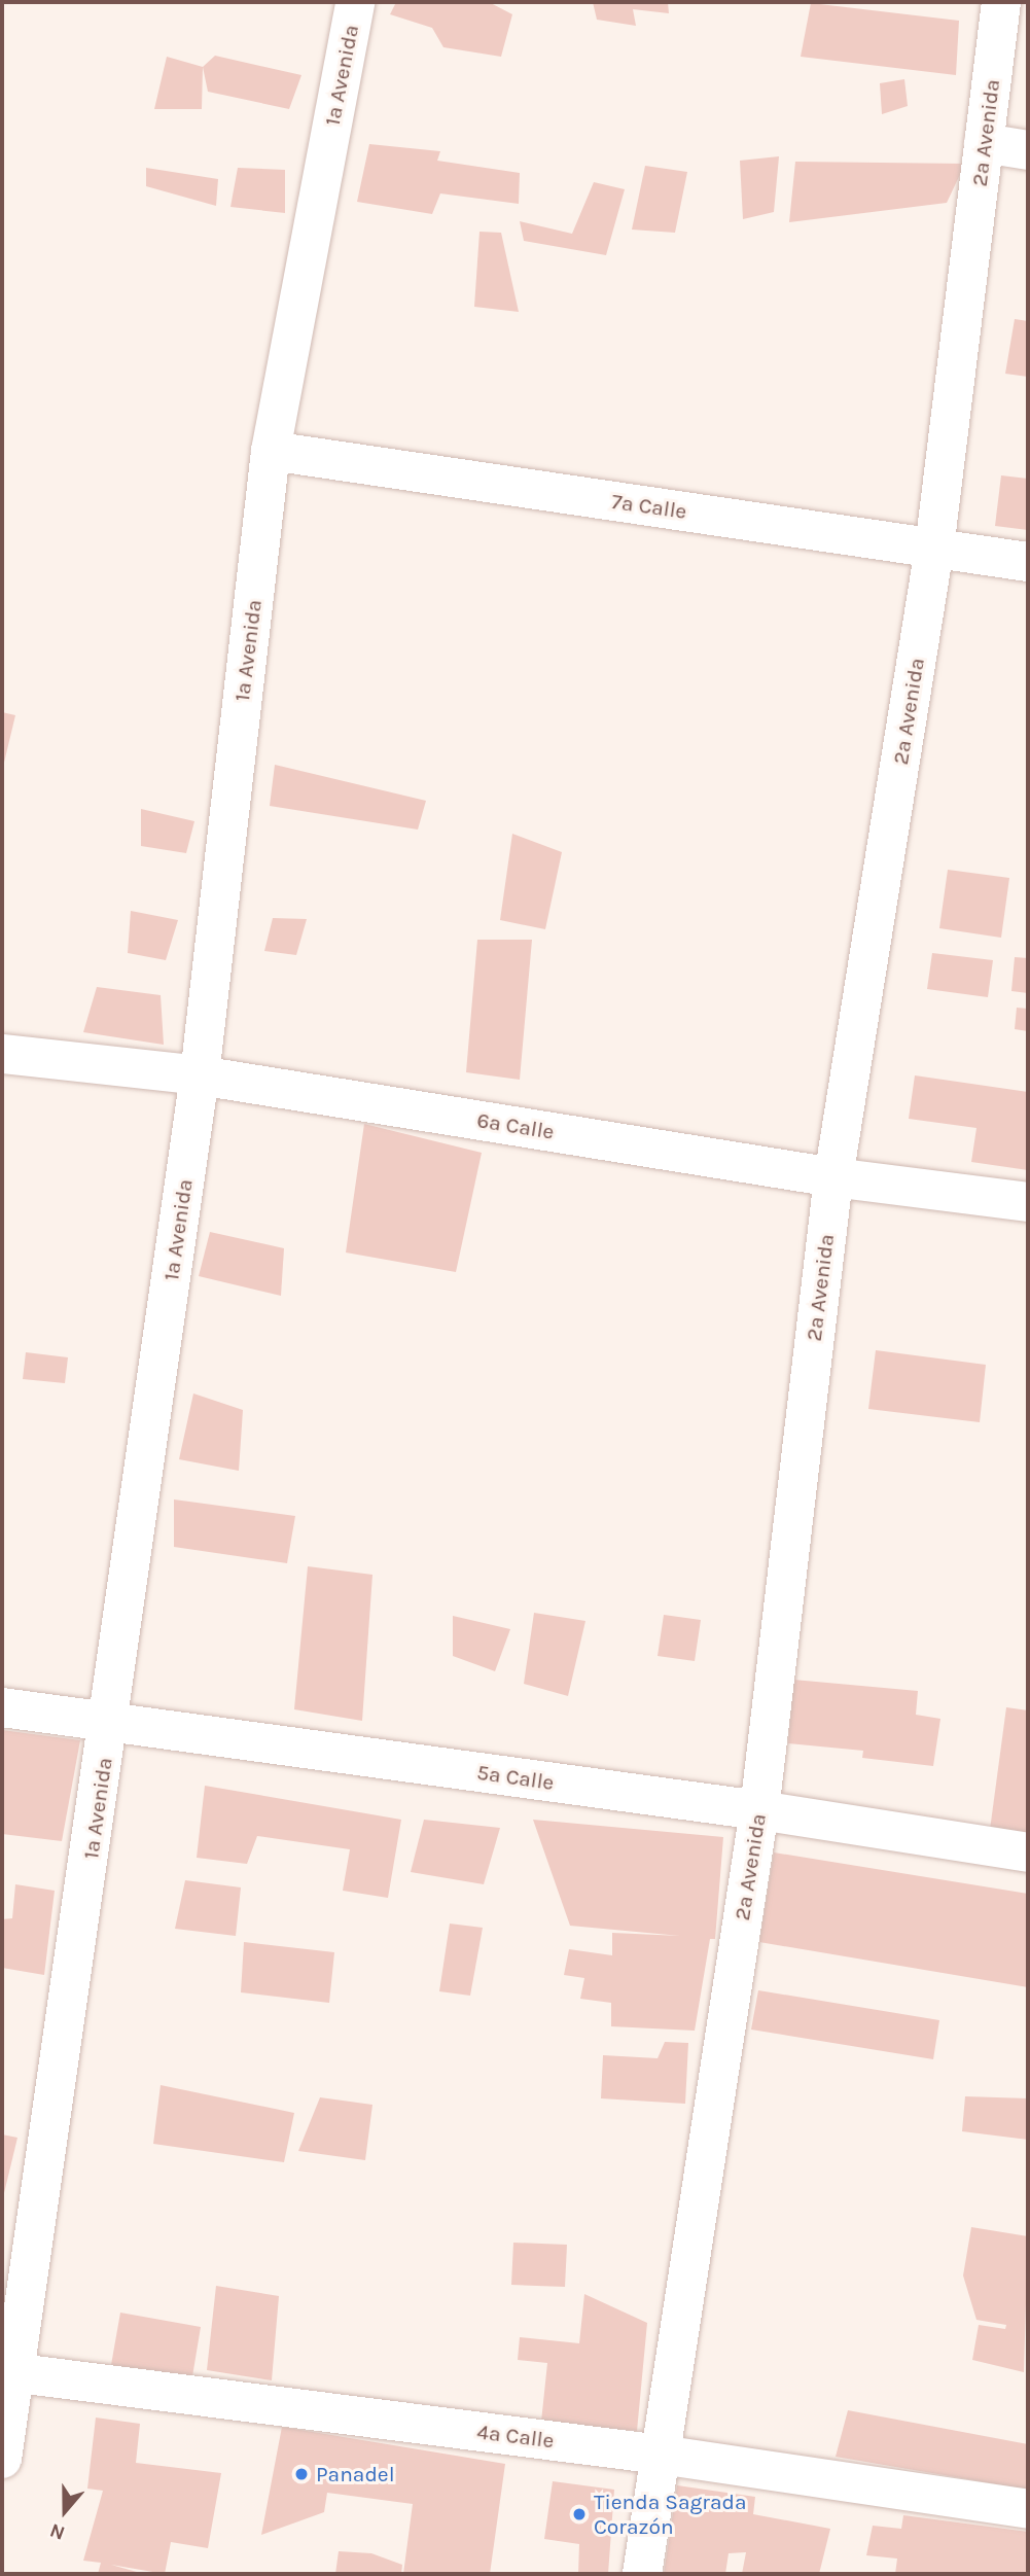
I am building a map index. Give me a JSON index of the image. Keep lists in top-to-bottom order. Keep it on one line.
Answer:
{"streets":{"street":["1a Avenida","2a Avenida","7a Calle","6a Calle","5a Calle","4a Calle"]},"crossings":[["1a Avenida","7a Calle"],["1a Avenida","6a Calle"],["1a Avenida","5a Calle"],["1a Avenida","4a Calle"],["2a Avenida","7a Calle"],["2a Avenida","6a Calle"],["2a Avenida","5a Calle"],["2a Avenida","4a Calle"]],"places":["Panadel","Tienda Sagrada Corazón"],"north":"bottom"}
